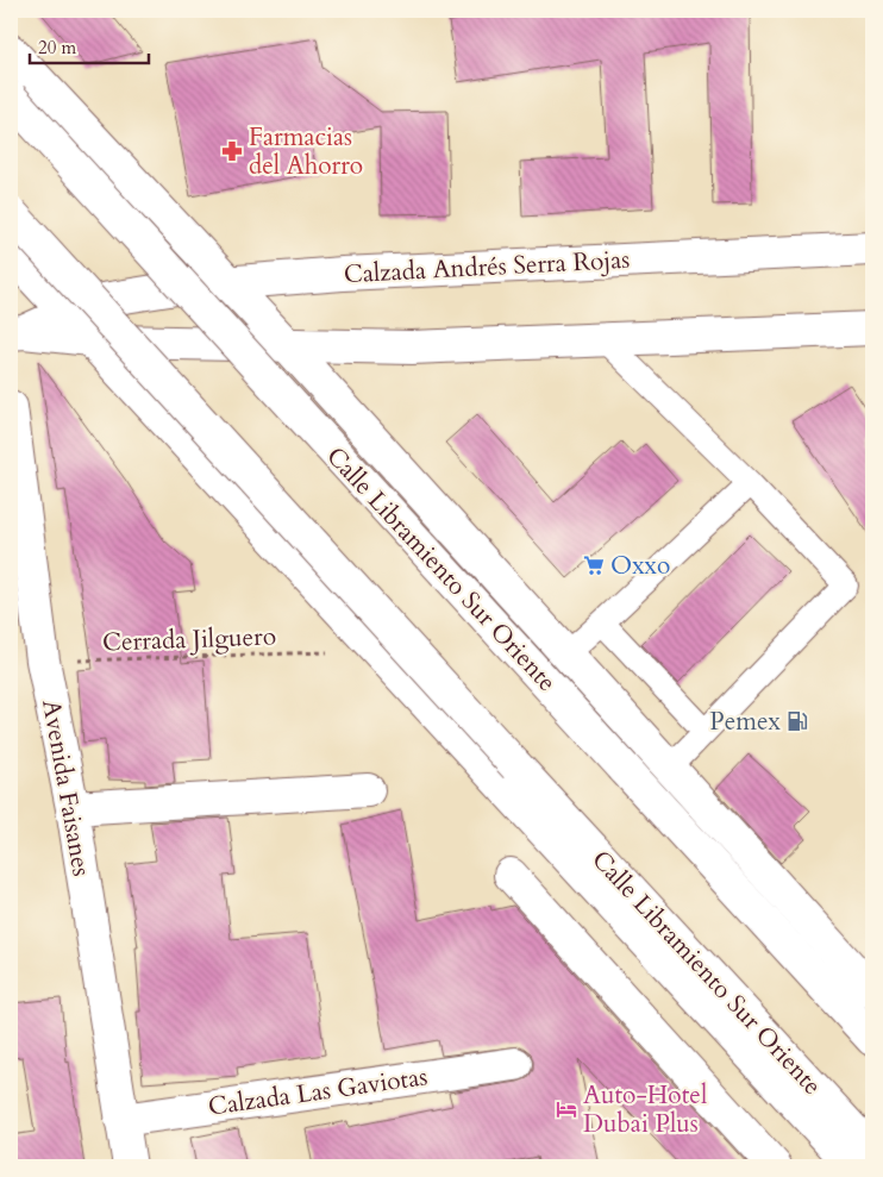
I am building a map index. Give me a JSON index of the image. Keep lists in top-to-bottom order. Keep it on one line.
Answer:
{"streets":{"street":["Calzada Andrés Serra Rojas","Calle Libramiento Sur Oriente","Avenida Faisanes","Calzada Las Gaviotas"],"path":["Cerrada Jilguero"]},"crossings":[["Cerrada Jilguero","Avenida Faisanes"],["Avenida Faisanes","Calzada Las Gaviotas"]],"places":{"pharmacy":["Farmacias del Ahorro"],"supermarket":["Oxxo"],"fuel station":["Pemex"],"hotel":["Auto-Hotel Dubai Plus"]},"scale_bar":"20 m"}
